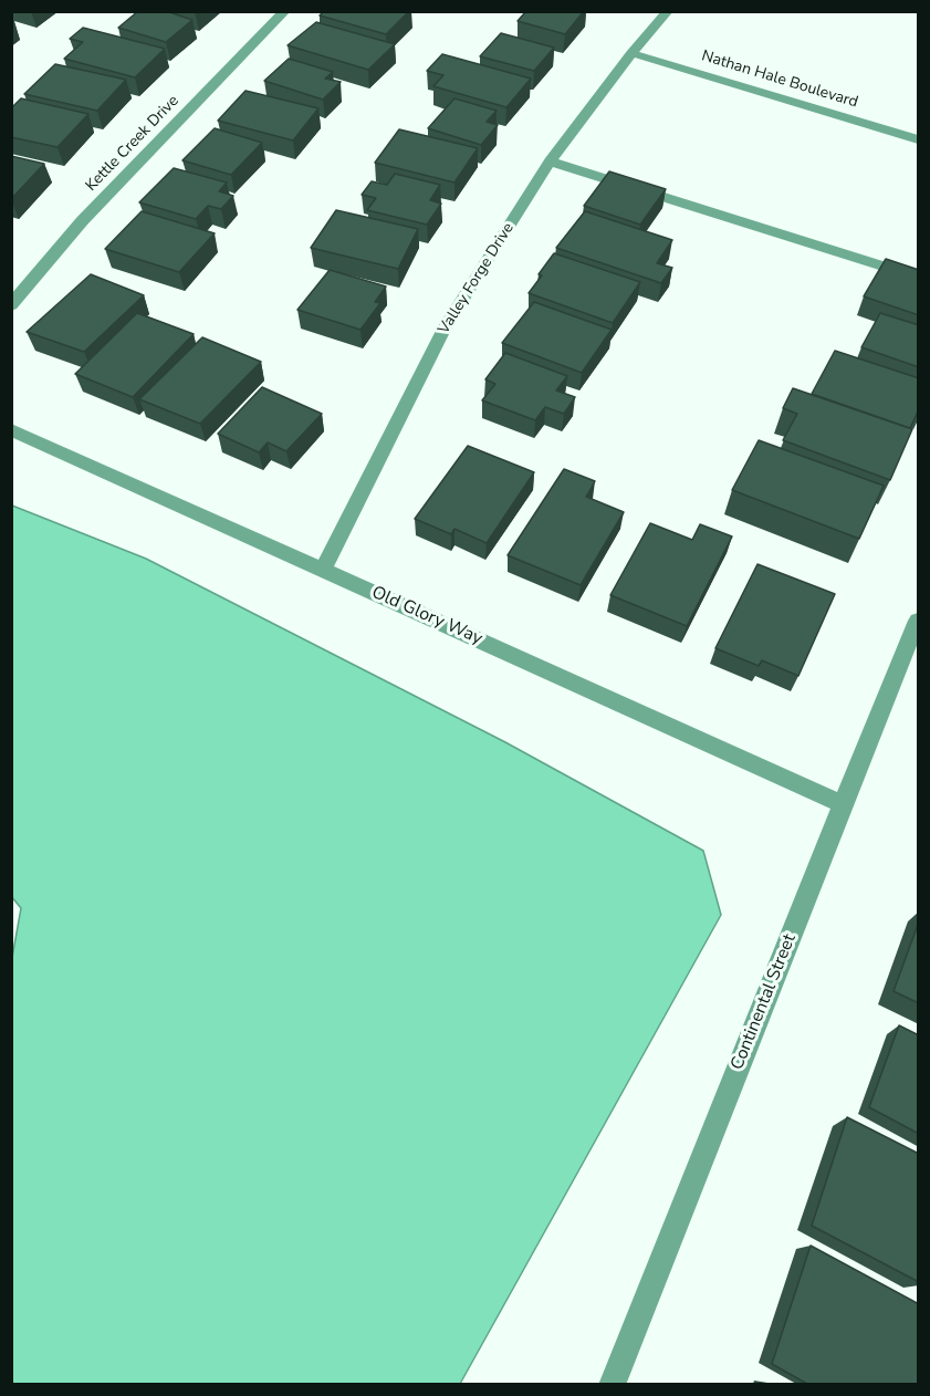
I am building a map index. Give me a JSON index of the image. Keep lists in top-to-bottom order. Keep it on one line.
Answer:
{"streets":{"street":["Nathan Hale Boulevard","Kettle Creek Drive","Valley Forge Drive","Old Glory Way","Continental Street"]},"crossings":[["Nathan Hale Boulevard","Valley Forge Drive"],["Valley Forge Drive","Old Glory Way"],["Old Glory Way","Continental Street"]]}
